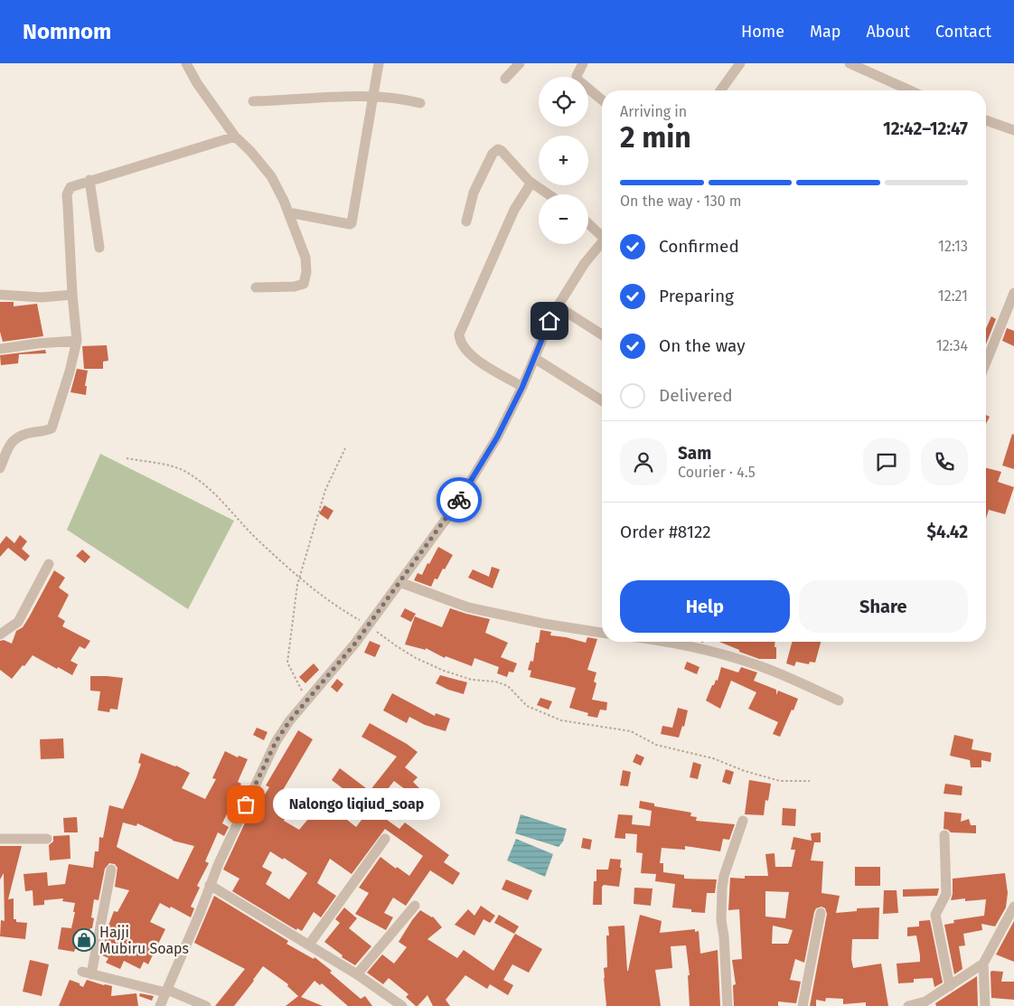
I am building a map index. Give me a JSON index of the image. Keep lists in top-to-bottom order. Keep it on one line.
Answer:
{"places":{"other":["Nalongo liqiud_soap"],"shop":["Hajji Mubiru Soaps"]},"page":{"header":"Nomnom","nav":["Home","Map","About","Contact"],"map_buttons":["+","−"],"heading":["2 min","Arriving in","12:42–12:47"],"panel":["Sam","Courier · 4.5","Order #8122","$4.42"],"bar":"On the way · 130 m","list":[["Confirmed","12:13"],["Preparing","12:21"],["On the way","12:34"],"Delivered"],"buttons":["Help","Share"],"bubble":"Nalongo liqiud_soap"}}
